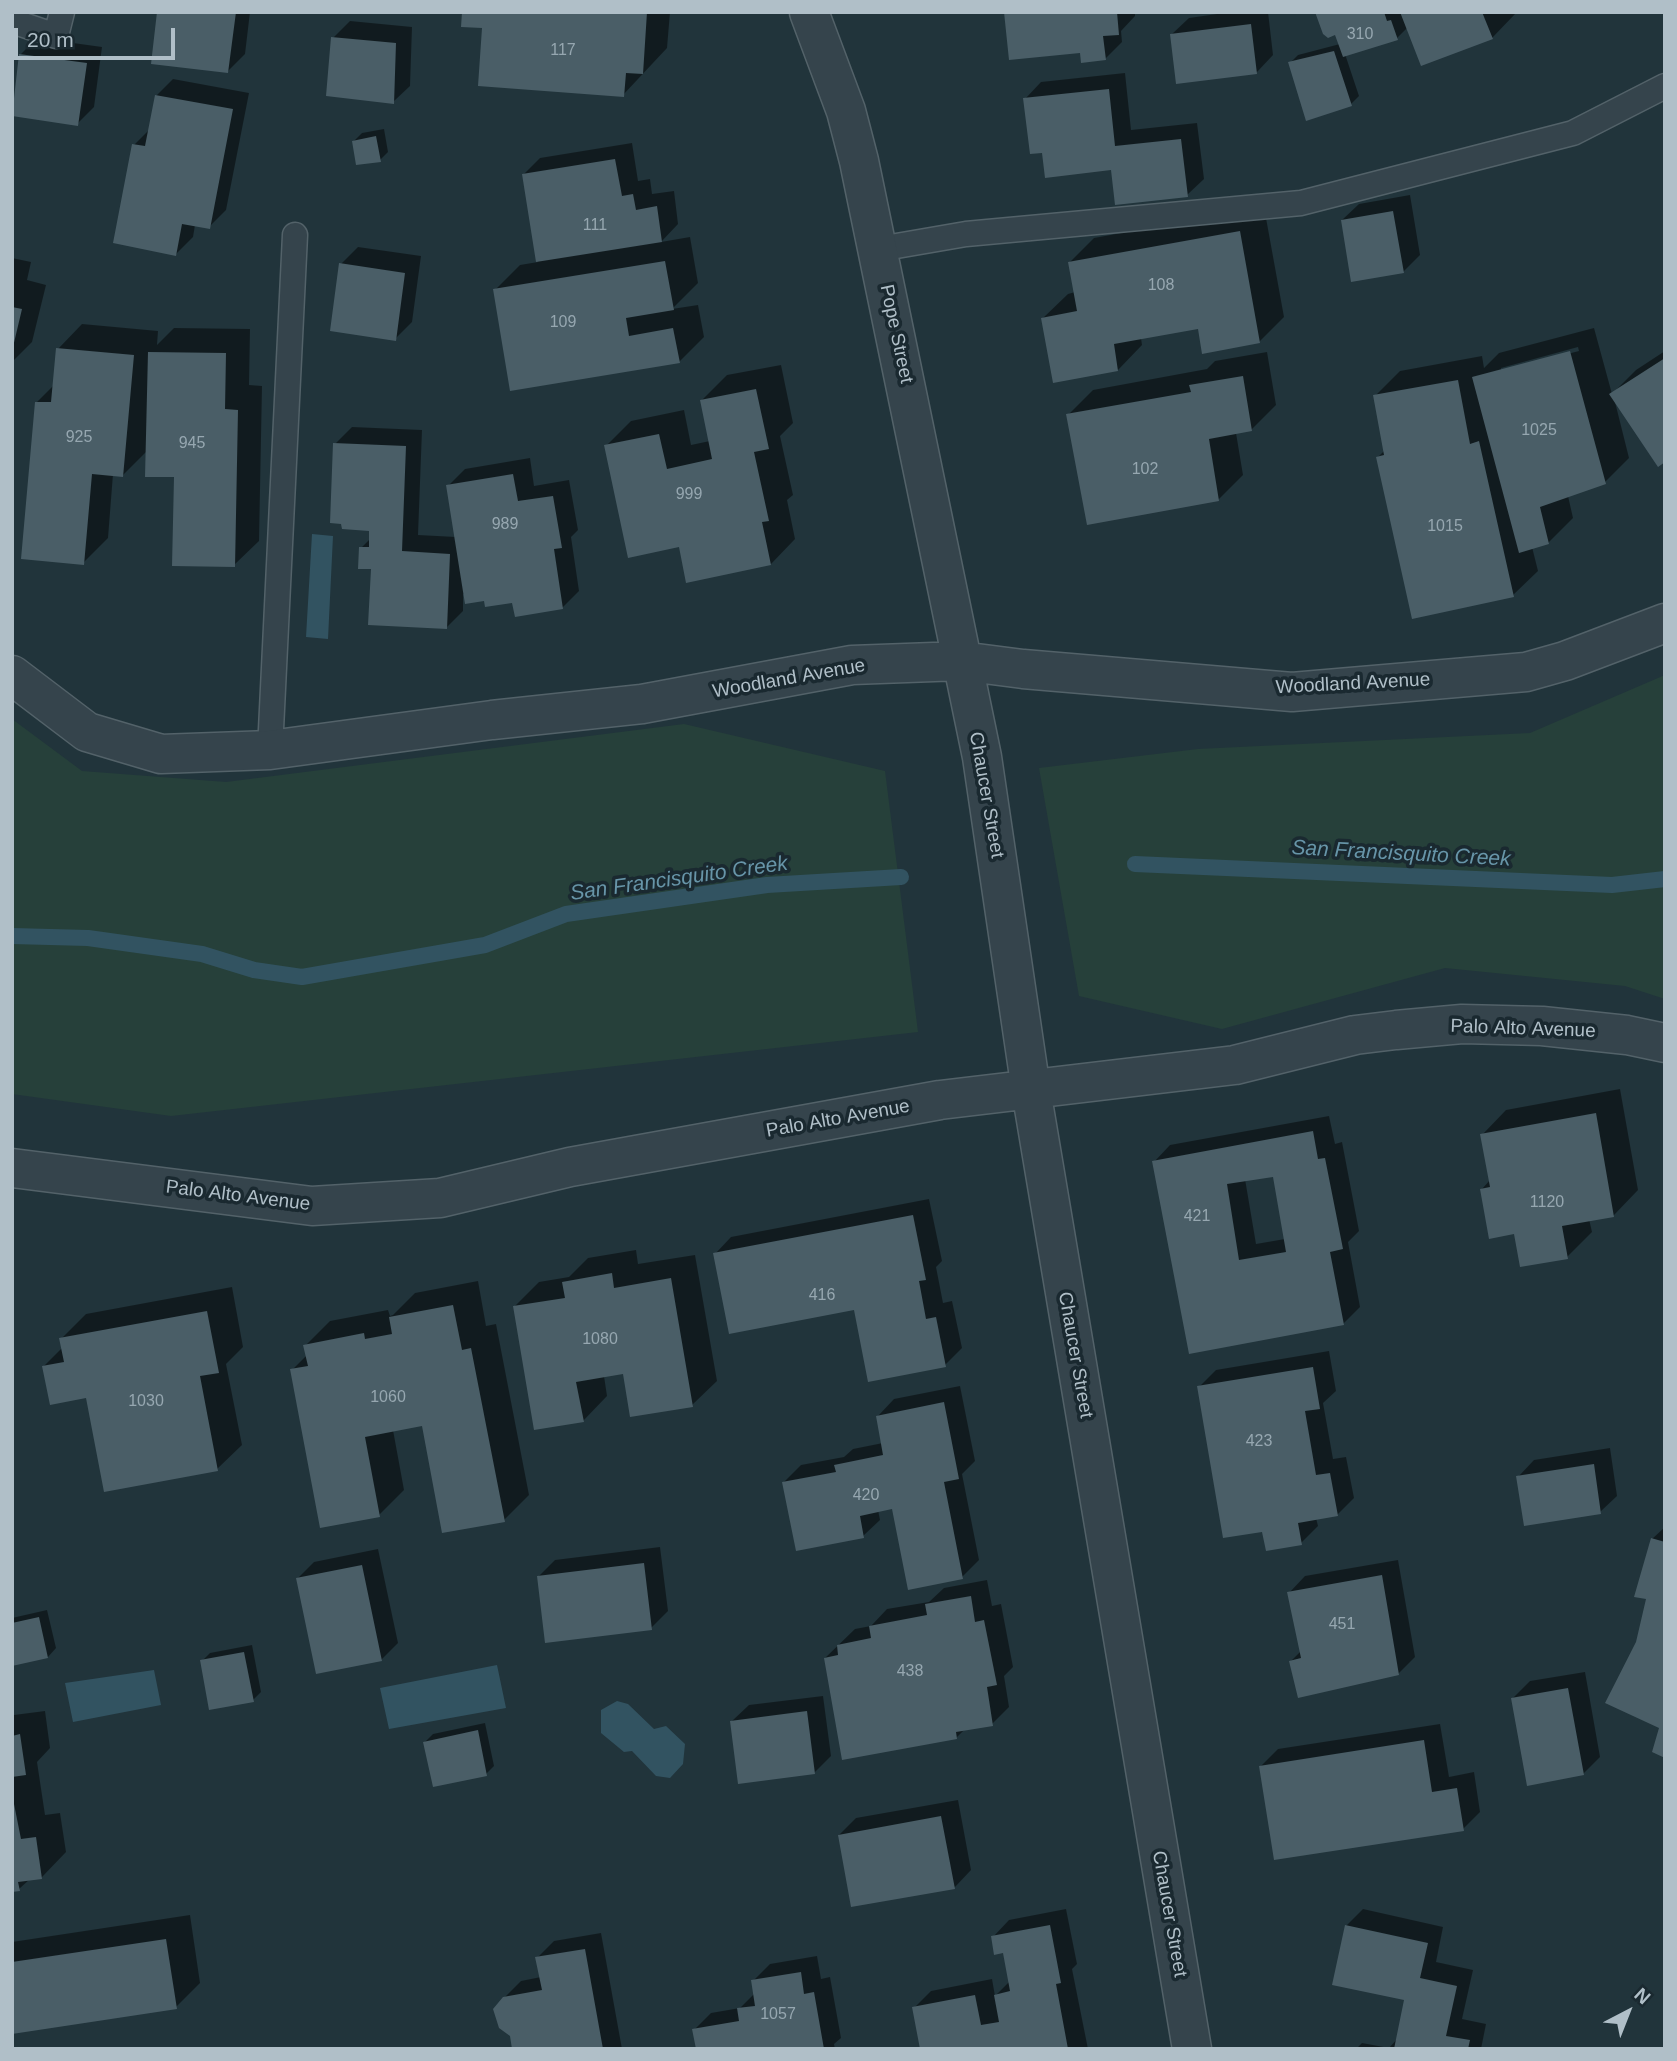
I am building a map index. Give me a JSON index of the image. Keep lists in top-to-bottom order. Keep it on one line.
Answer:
{"streets":{"street":["Pope Street","Woodland Avenue","Chaucer Street","Palo Alto Avenue"]},"crossings":[["Pope Street","Woodland Avenue"],["Pope Street","Chaucer Street"],["Woodland Avenue","Chaucer Street"],["Chaucer Street","Palo Alto Avenue"]],"water":["San Francisquito Creek"],"house_numbers":["310","117","111","108","109","1025","925","945","102","999","989","1015","1120","421","416","1080","1060","1030","423","420","451","438","1057"],"scale_bar":"20 m","north":"top right"}
